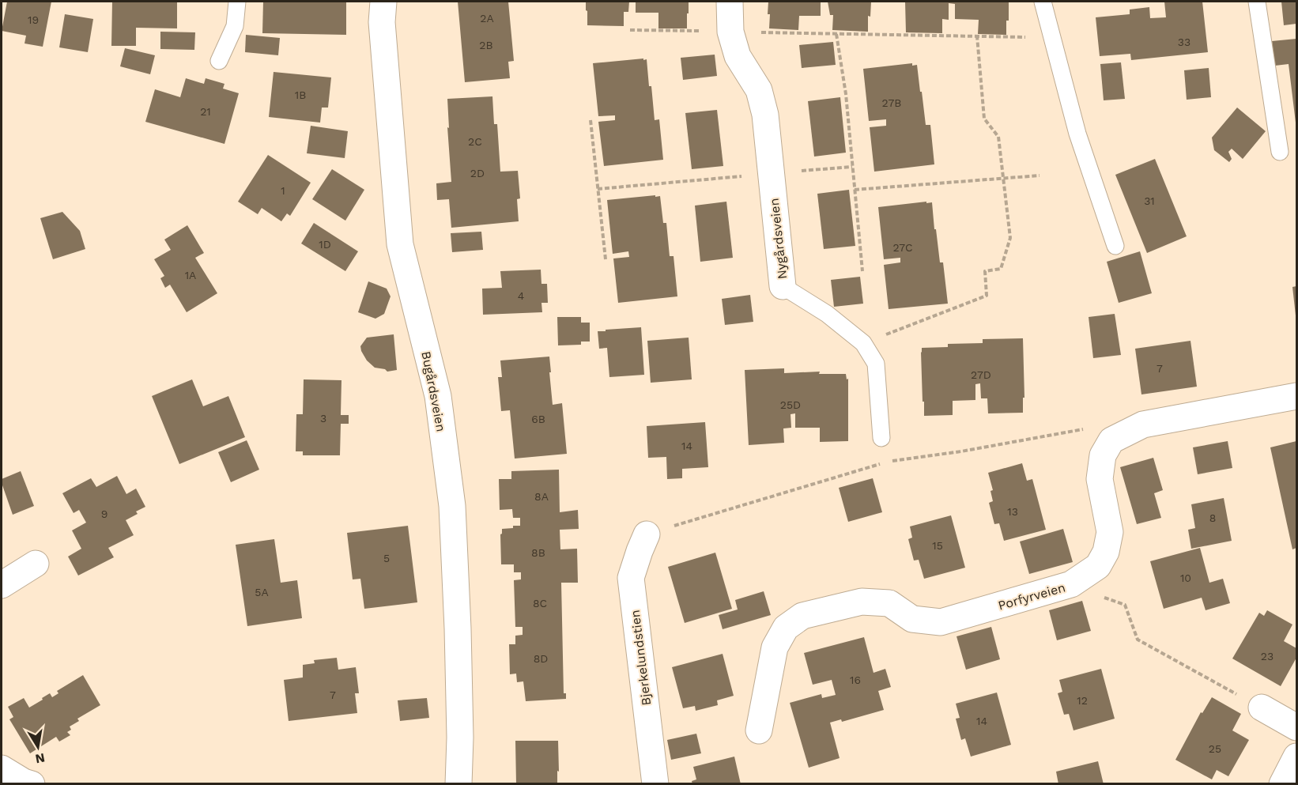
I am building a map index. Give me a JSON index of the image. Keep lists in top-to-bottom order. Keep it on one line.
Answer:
{"streets":{"street":["Nygårdsveien","Bugårdsveien","Porfyrveien","Bjerkelundstien"]},"house_numbers":["2A","19","33","2B","1B","27B","21","2C","2D","1","31","1D","27C","1A","4","7","27D","25D","3","6B","14","8A","13","9","8","15","8B","5","10","5A","8C","23","8D","16","7","12","14","25"],"north":"bottom"}
